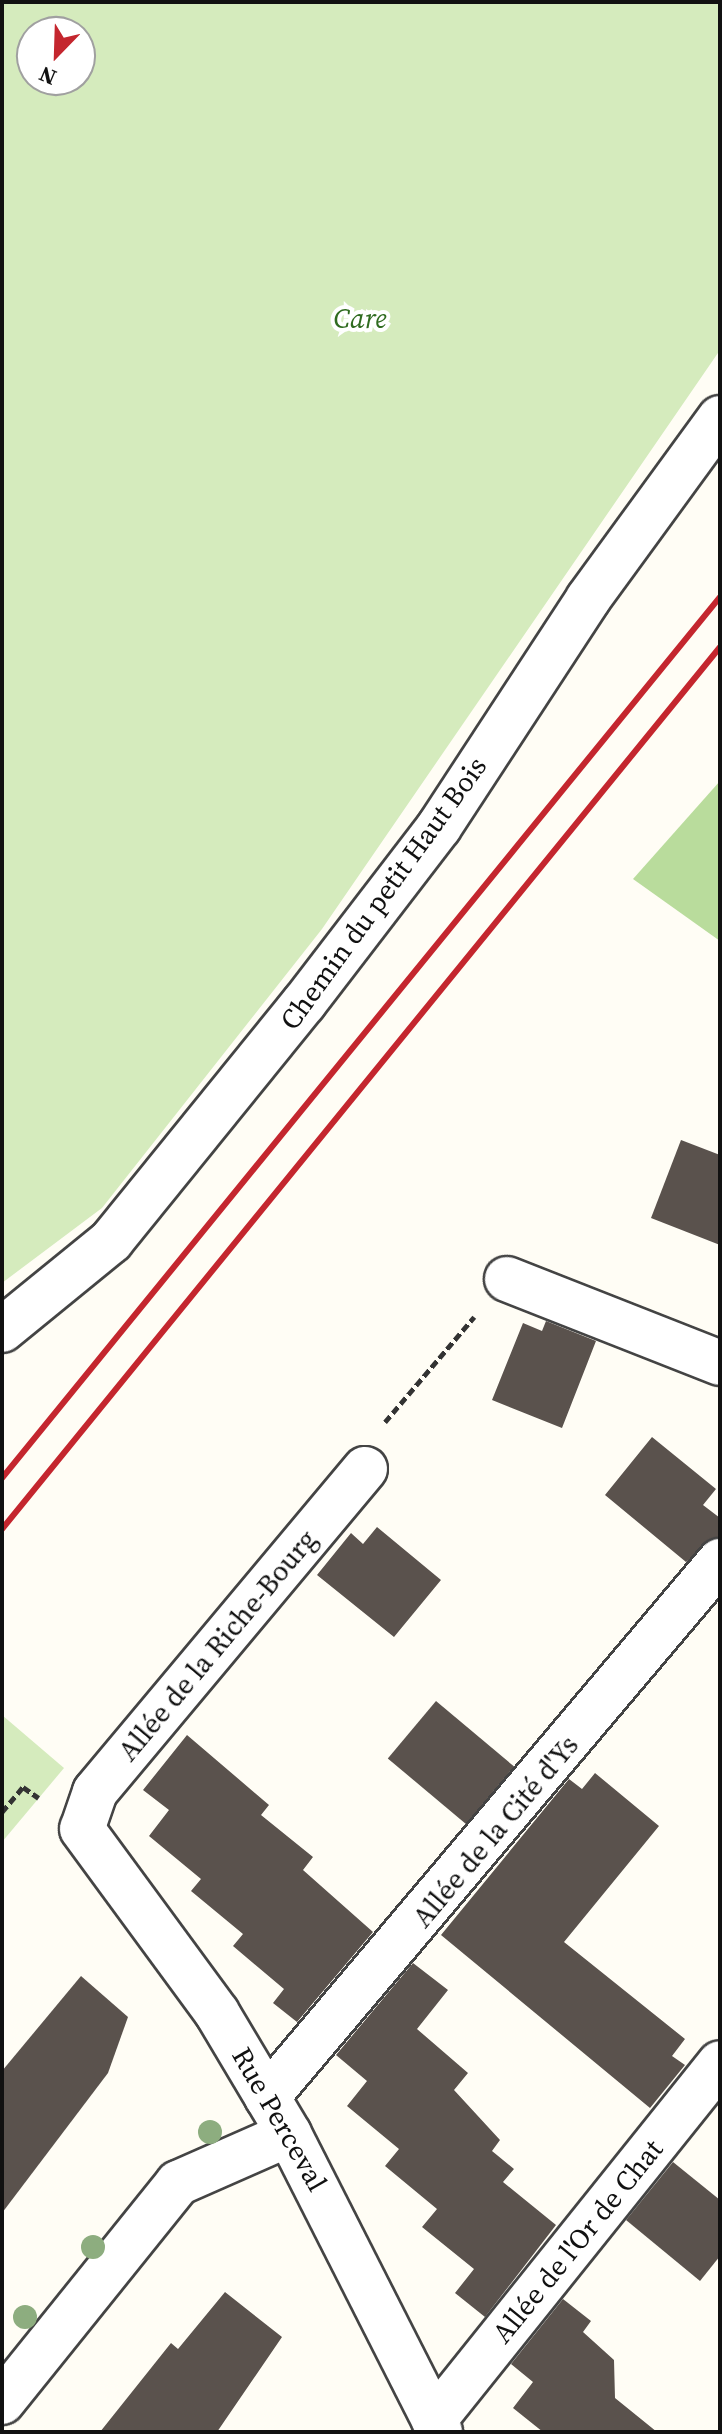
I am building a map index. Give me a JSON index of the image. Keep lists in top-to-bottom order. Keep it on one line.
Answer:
{"streets":{"street":["Chemin du petit Haut Bois","Allée de la Riche-Bourg","Allée de la Cité d'Ys","Rue Perceval","Allée de l'Or de Chat"]},"crossings":[["Allée de la Riche-Bourg","Rue Perceval"],["Allée de la Cité d'Ys","Rue Perceval"],["Rue Perceval","Allée de l'Or de Chat"]],"parks":["Care"],"north":"bottom left"}
